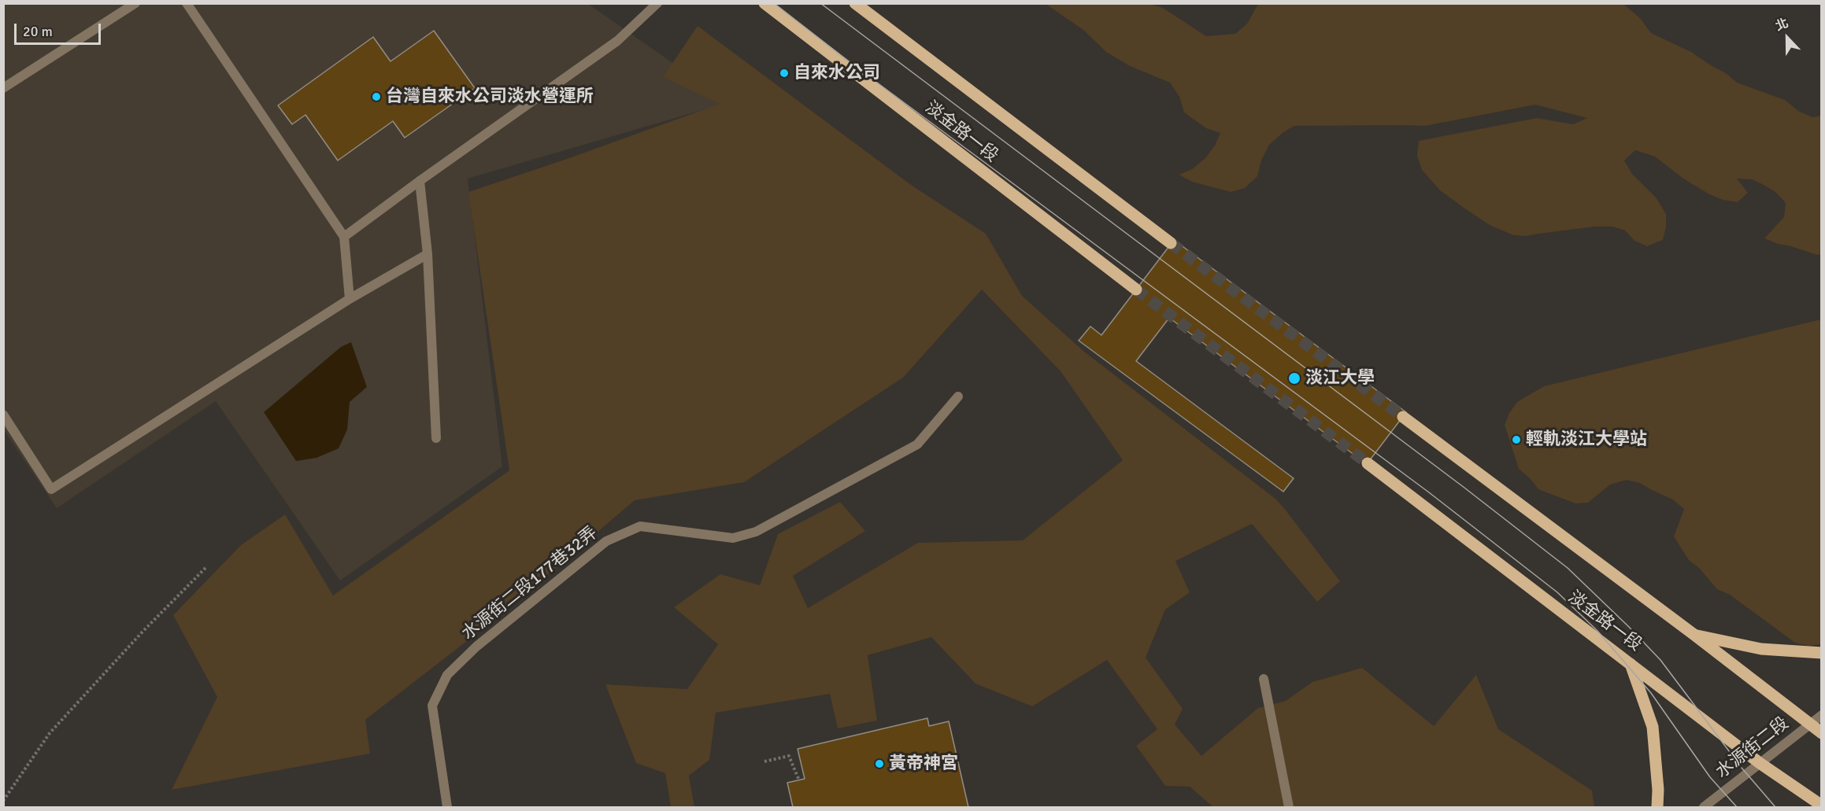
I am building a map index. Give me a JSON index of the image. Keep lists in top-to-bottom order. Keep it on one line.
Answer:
{"streets":{"main road":["淡金路一段"],"street":["水源街二段177巷32弄","水源街二段"]},"crossings":[["淡金路一段","水源街二段"]],"places":["自來水公司","台灣自來水公司淡水營運所","淡江大學","輕軌淡江大學站","黃帝神宮"],"scale_bar":"20 m","north":"top"}
